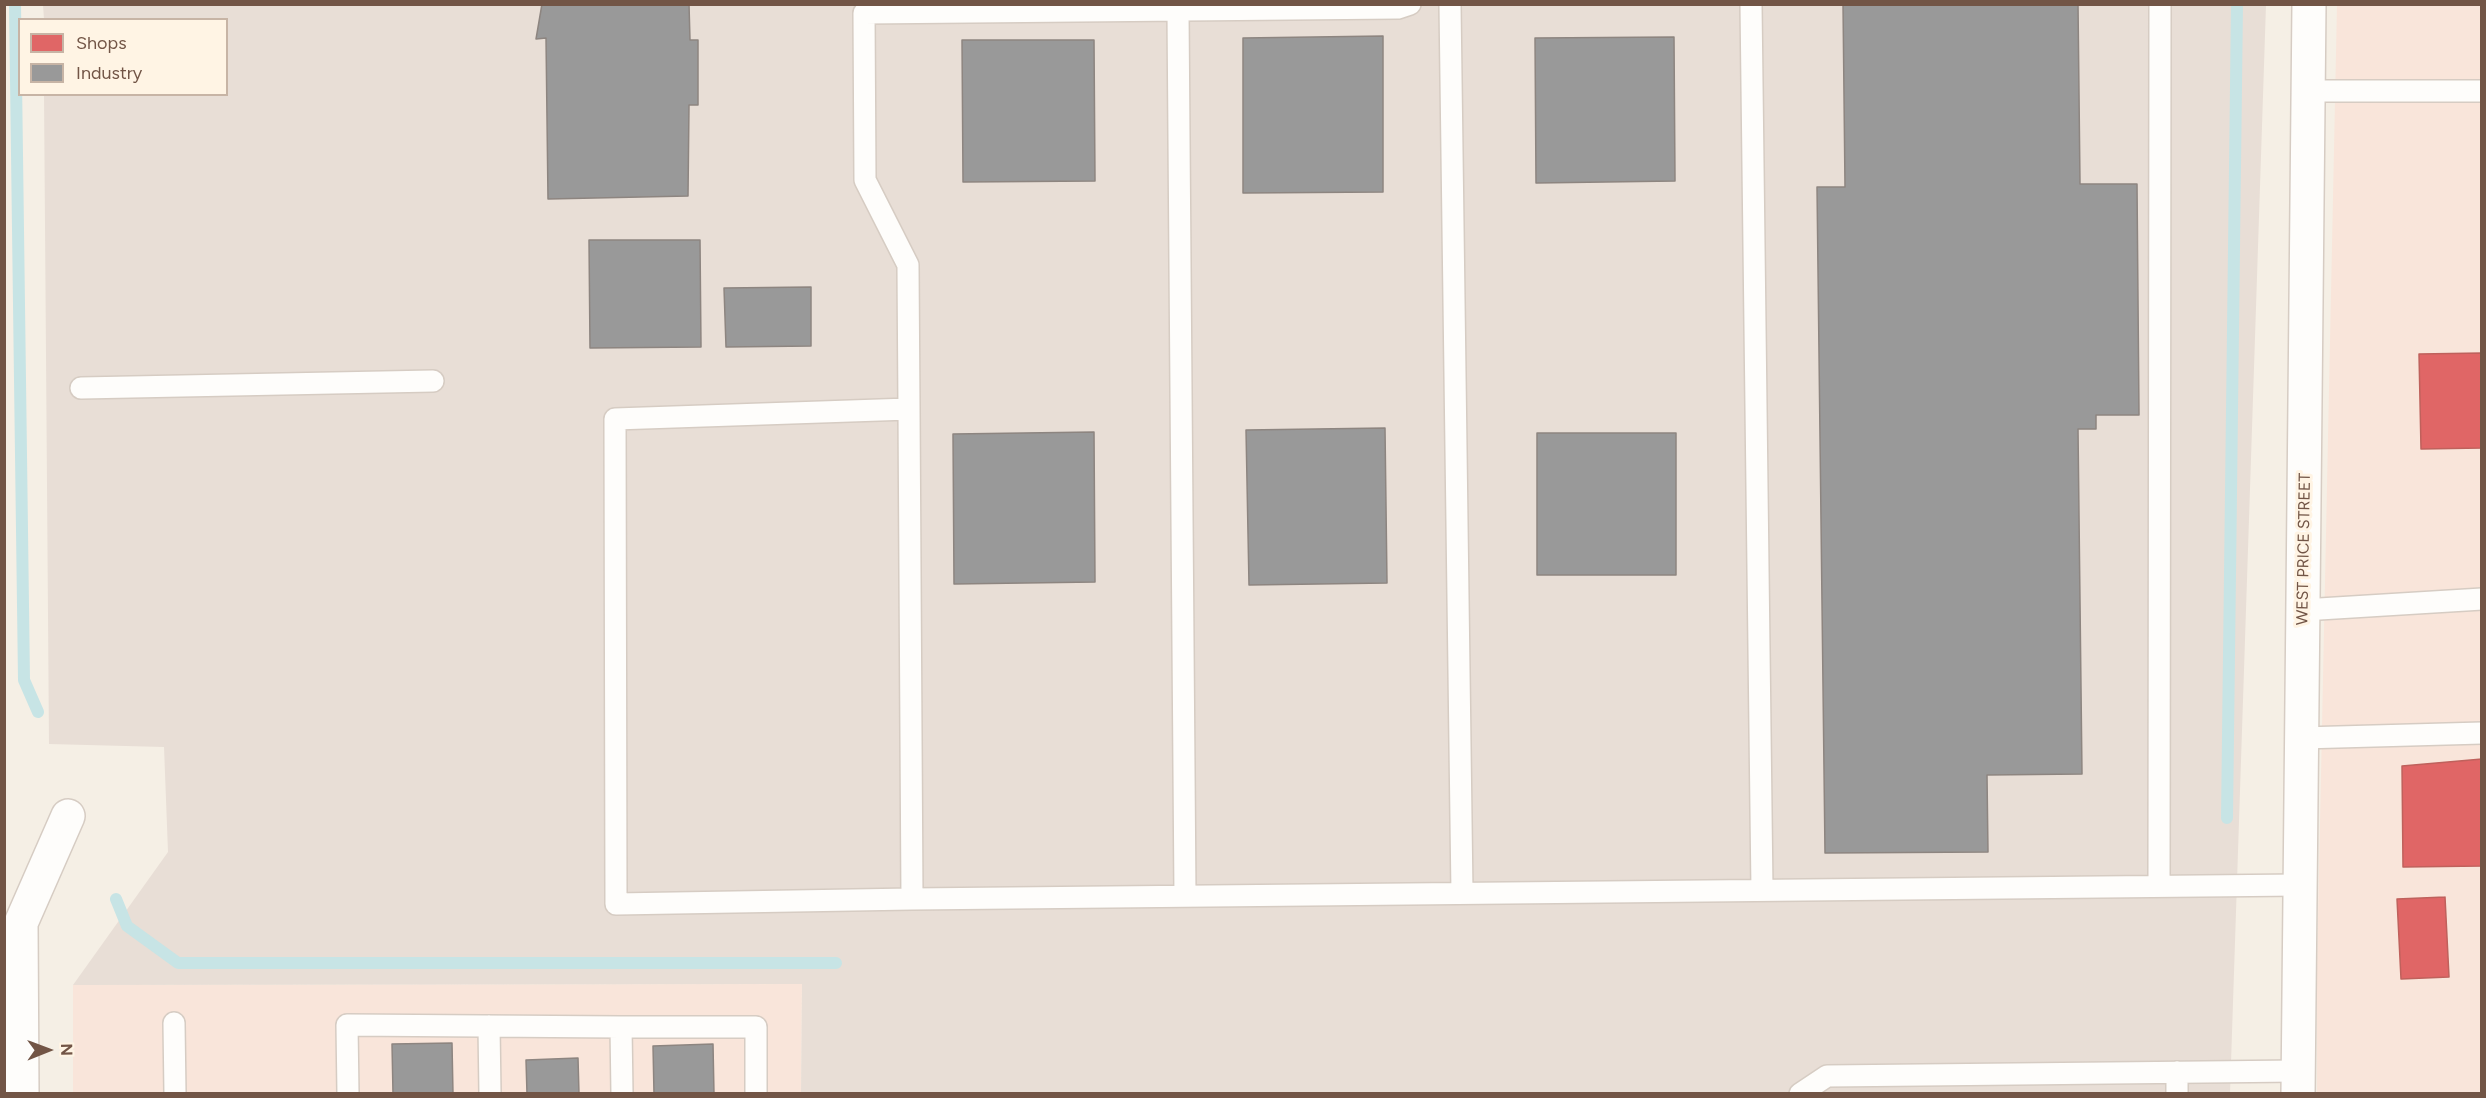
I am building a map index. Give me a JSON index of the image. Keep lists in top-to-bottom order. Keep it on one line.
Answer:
{"streets":{"street":["WEST PRICE STREET"]},"legend":["Shops","Industry"],"north":"right"}
